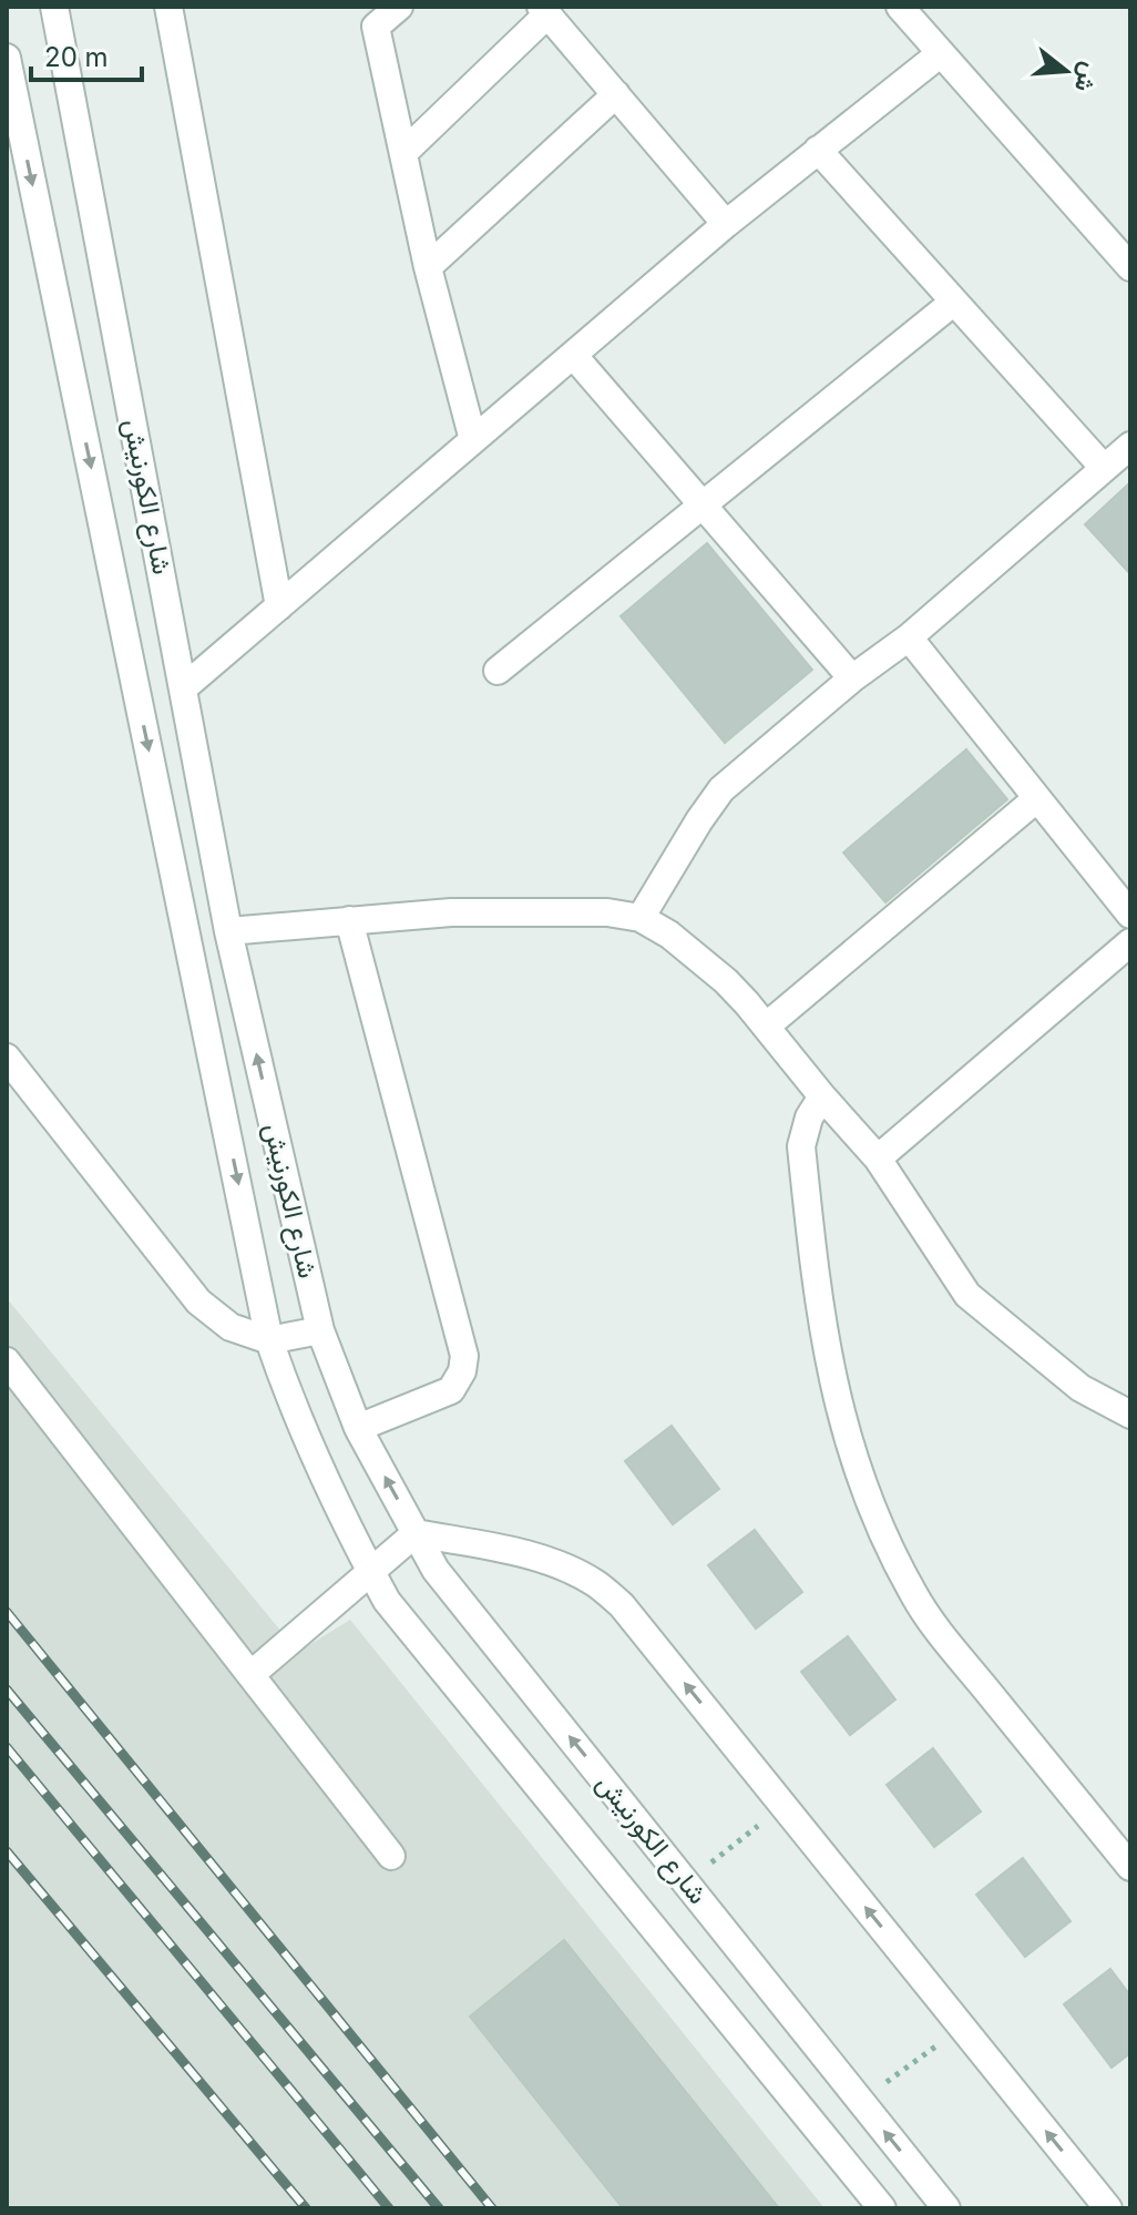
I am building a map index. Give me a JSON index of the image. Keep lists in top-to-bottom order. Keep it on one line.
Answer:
{"streets":{"street":["شارع الكورنيش"]},"scale_bar":"20 m","north":"right"}
